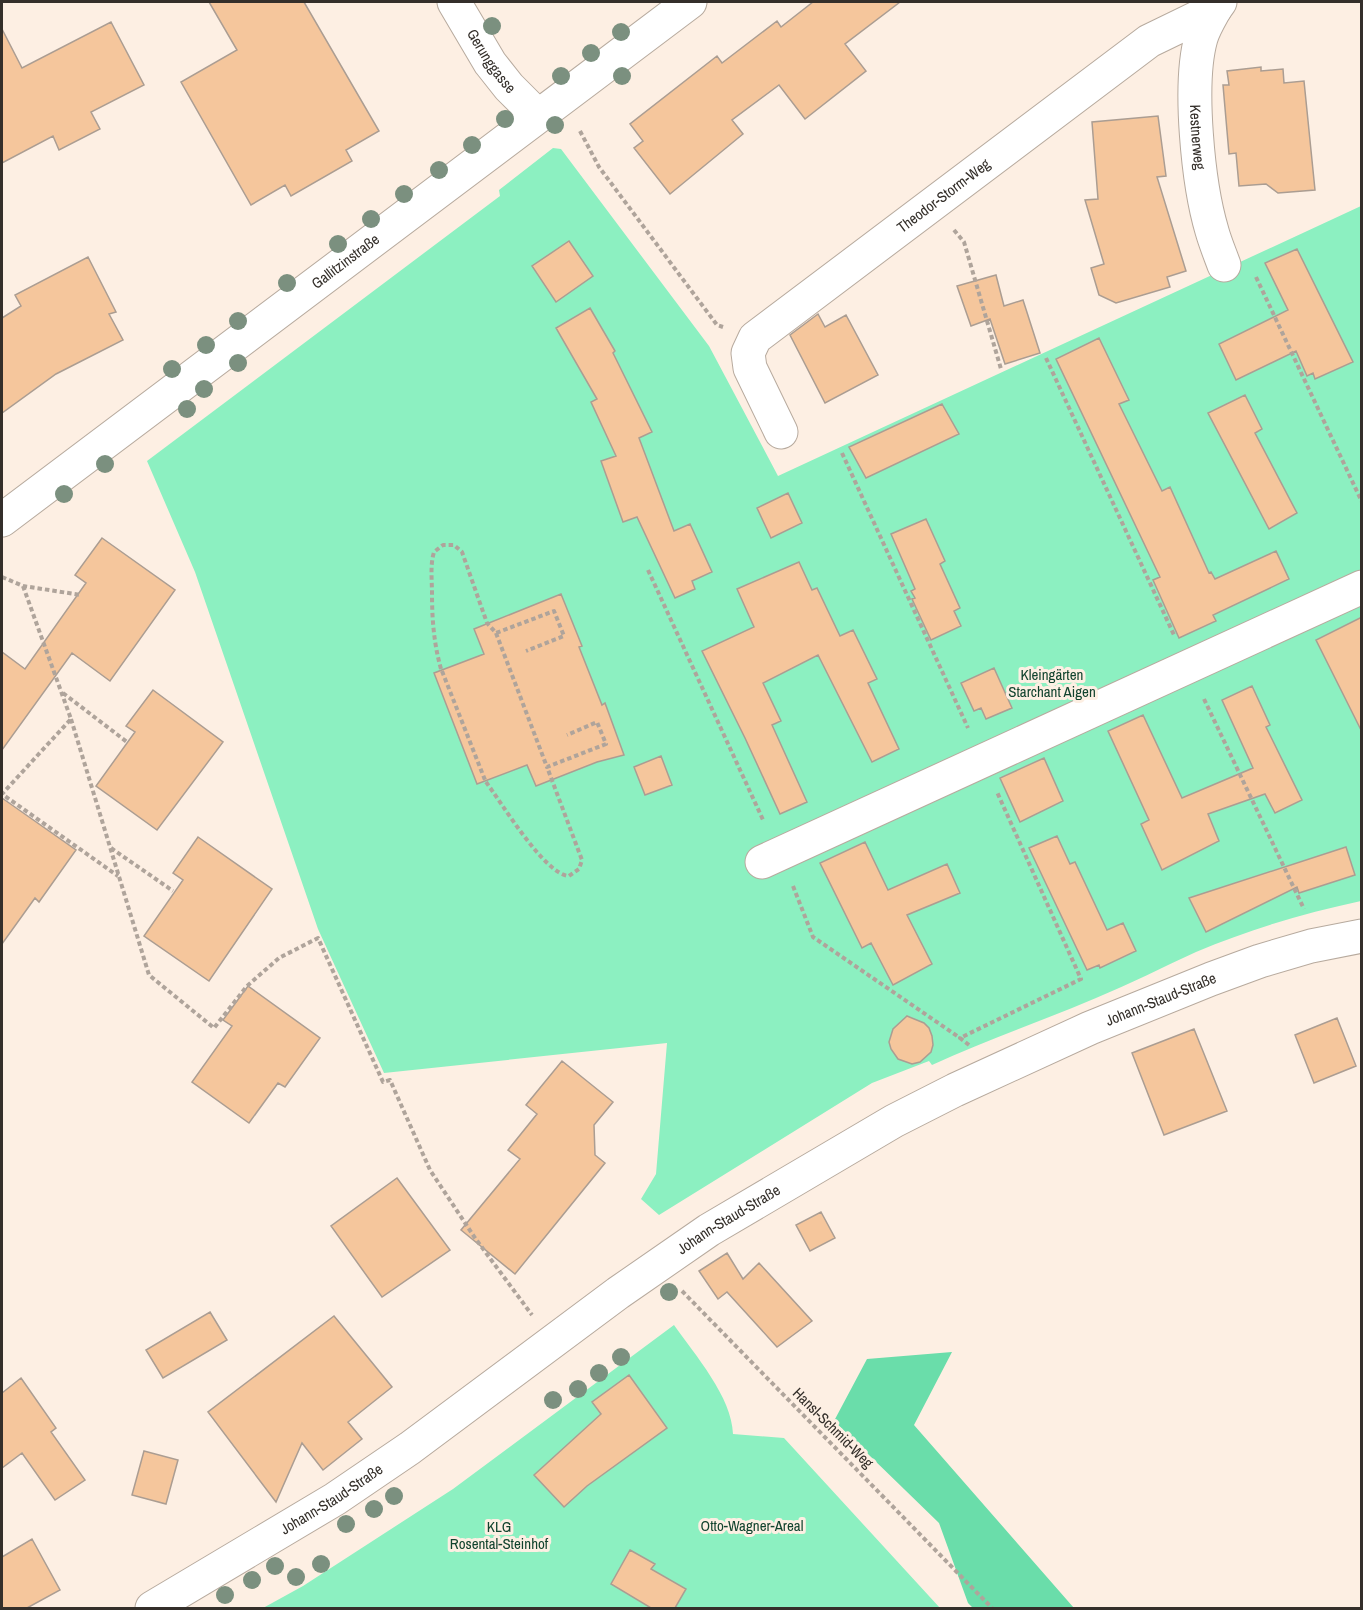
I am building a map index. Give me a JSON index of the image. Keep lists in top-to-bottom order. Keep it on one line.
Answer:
{"streets":{"street":["Gerunggasse","Kestnerweg","Theodor-Storm-Weg","Gallitzinstraße","Johann-Staud-Straße"],"path":["Hansl-Schmid-Weg"]},"crossings":[["Gerunggasse","Gallitzinstraße"],["Kestnerweg","Theodor-Storm-Weg"],["Johann-Staud-Straße","Hansl-Schmid-Weg"]],"parks":["Kleingärten Starchant Aigen","Otto-Wagner-Areal","KLG Rosental-Steinhof"]}
